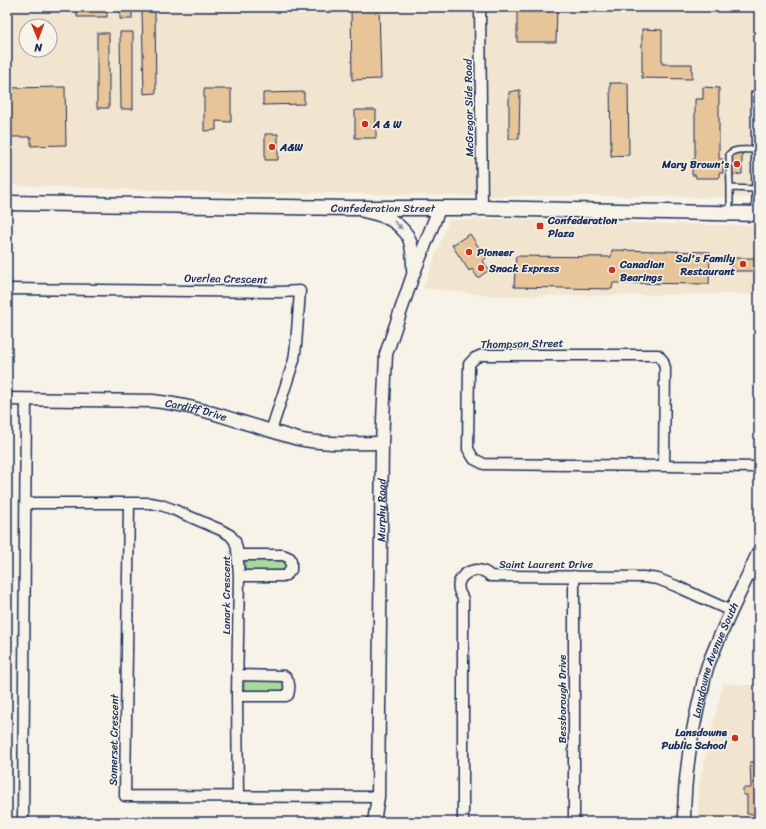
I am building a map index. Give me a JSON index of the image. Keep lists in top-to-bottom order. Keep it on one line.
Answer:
{"streets":{"main road":["Confederation Street"],"street":["McGregor Side Road","Overlea Crescent","Thompson Street","Cardiff Drive","Murphy Road","Saint Laurent Drive","Lanark Crescent","Lansdowne Avenue South","Bessborough Drive","Somerset Crescent"]},"crossings":[["McGregor Side Road","Confederation Street"],["Confederation Street","Murphy Road"],["Overlea Crescent","Cardiff Drive"],["Cardiff Drive","Murphy Road"],["Murphy Road","Somerset Crescent"],["Saint Laurent Drive","Lansdowne Avenue South"],["Saint Laurent Drive","Bessborough Drive"],["Lanark Crescent","Somerset Crescent"]],"places":{"other":["A & W","A&W","Mary Brown's","Pioneer","Sal's Family Restaurant","Snack Express","Canadian Bearings","Lansdowne Public School"],"transit":["Confederation Plaza"]},"north":"bottom"}
